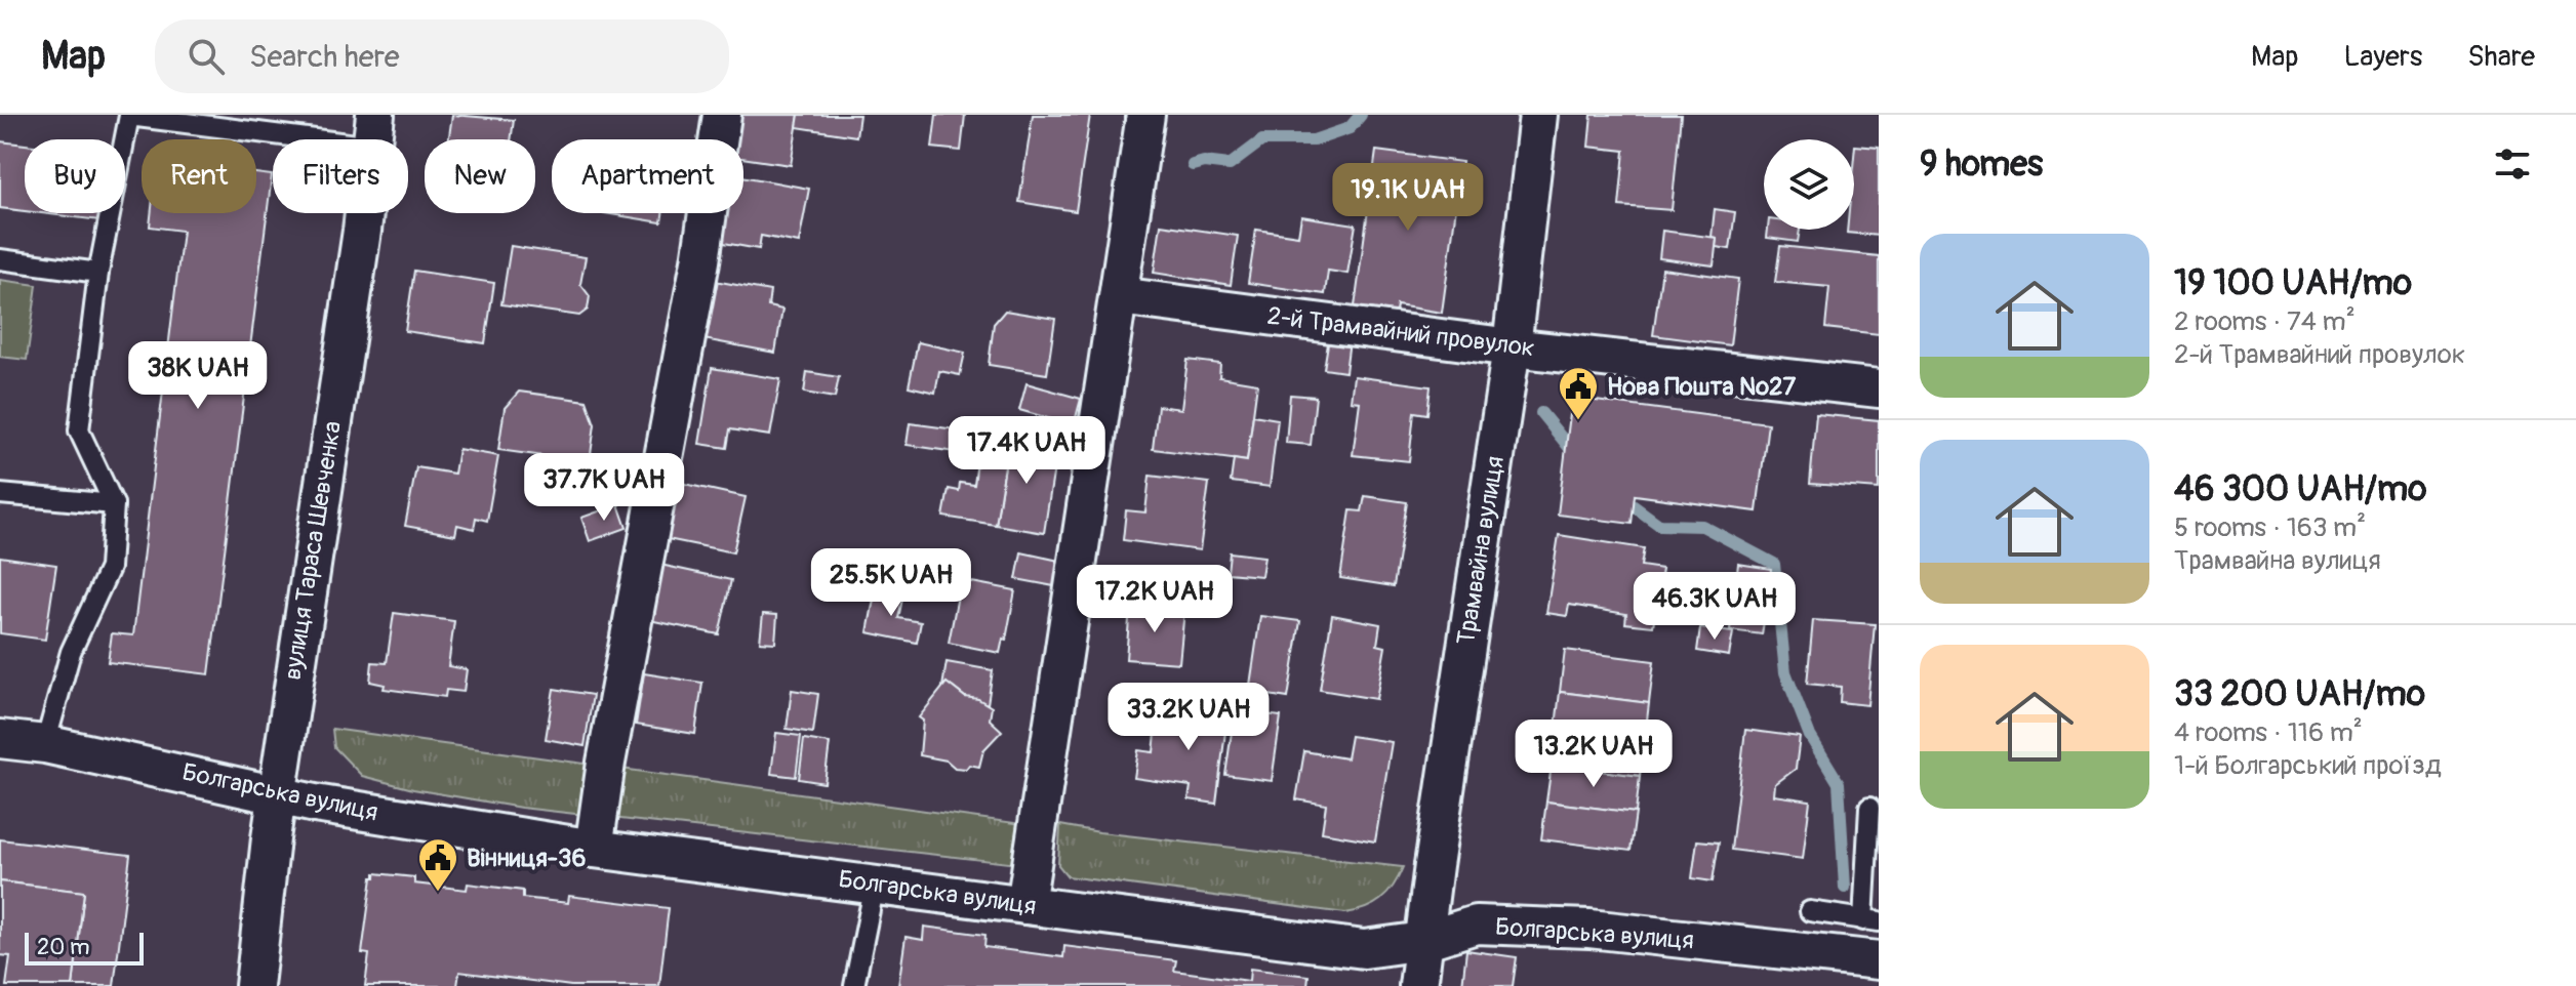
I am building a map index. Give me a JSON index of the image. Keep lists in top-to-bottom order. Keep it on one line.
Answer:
{"streets":{"street":["2-й Трамвайний провулок","вулиця Тараса Шевченка","Трамвайна вулиця","Болгарська вулиця"]},"crossings":[["2-й Трамвайний провулок","Трамвайна вулиця"],["вулиця Тараса Шевченка","Болгарська вулиця"],["Трамвайна вулиця","Болгарська вулиця"]],"places":{"public building":["Нова Пошта №27","Вінниця-36"]},"scale_bar":"20 m","page":{"header":"Map","search":"Search here","nav":["Map","Layers","Share"],"heading":"9 homes","chip":["Buy","Rent","Filters","New","Apartment"],"price":["19.1K UAH","38K UAH","17.4K UAH","37.7K UAH","25.5K UAH","17.2K UAH","46.3K UAH","33.2K UAH","13.2K UAH"],"list":[{"name":"19 100 UAH/mo","note":"2 rooms · 74 m² · 2-й Трамвайний провулок"},{"name":"46 300 UAH/mo","note":"5 rooms · 163 m² · Трамвайна вулиця"},{"name":"33 200 UAH/mo","note":"4 rooms · 116 m² · 1-й Болгарський проїзд"}],"scale":"20 m"}}
